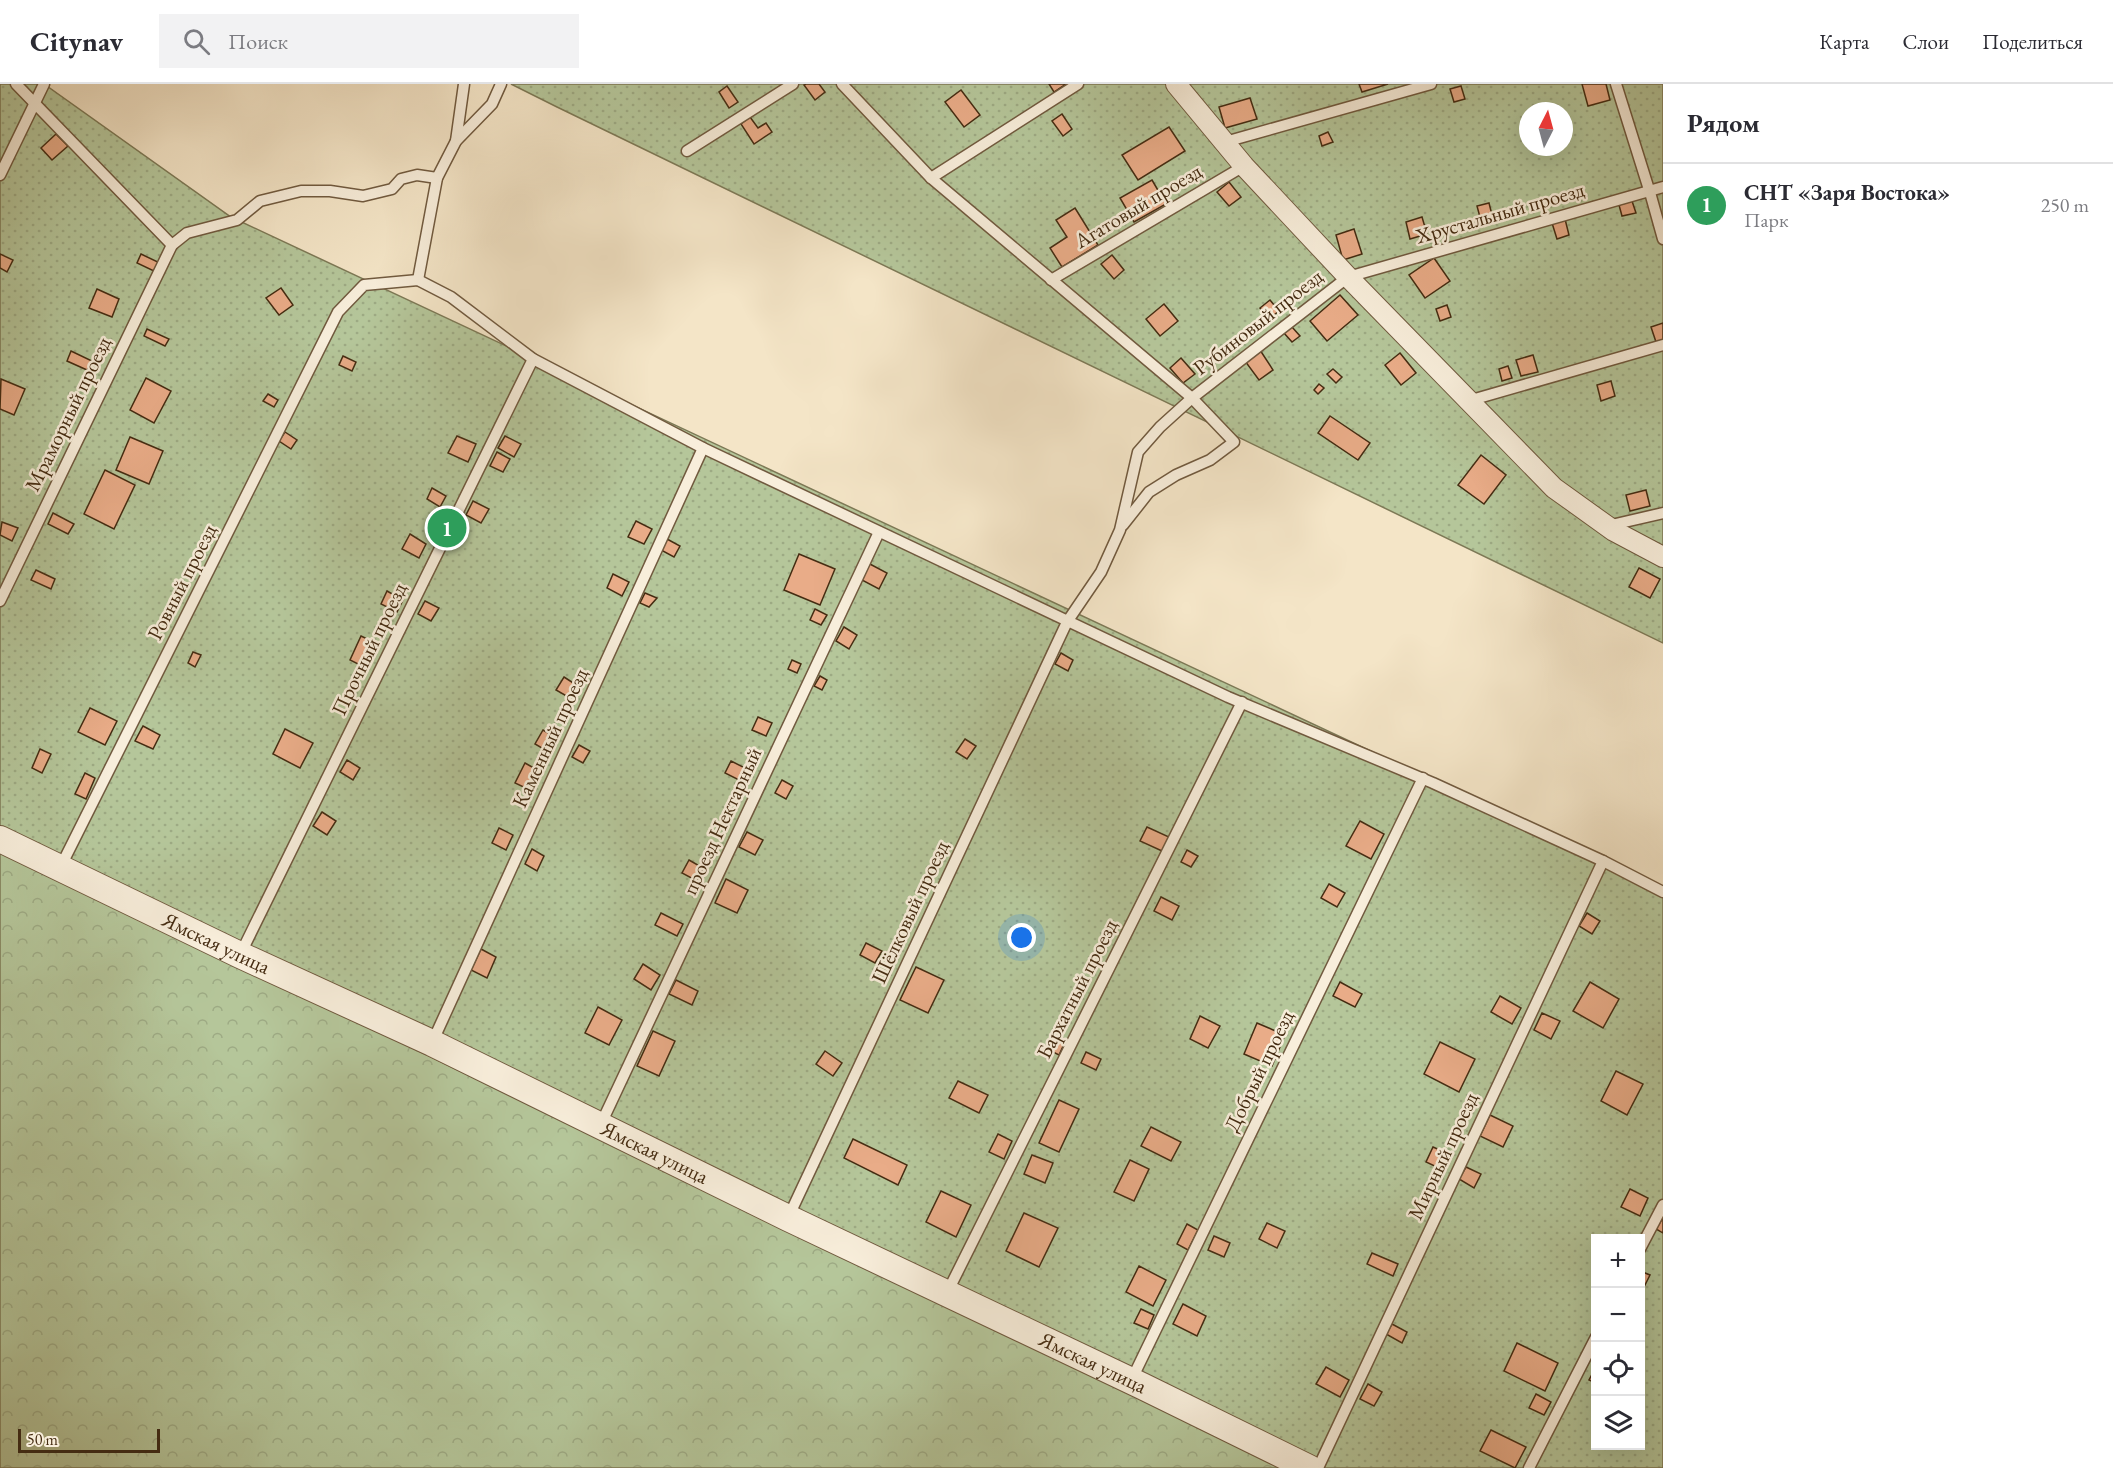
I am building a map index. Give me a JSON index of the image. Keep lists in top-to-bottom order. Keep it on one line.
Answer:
{"streets":{"street":["Ямская улица"],"lane":["Агатовый проезд","Хрустальный проезд","Рубиновый проезд","Мраморный проезд","Ровный проезд","Прочный проезд","Каменный проезд","проезд Нектарный","Шёлковый проезд","Бархатный проезд","Добрый проезд","Мирный проезд"]},"crossings":[["Хрустальный проезд","Рубиновый проезд"],["Рубиновый проезд","Шёлковый проезд"],["Ровный проезд","Ямская улица"],["Прочный проезд","Ямская улица"],["Каменный проезд","Ямская улица"],["проезд Нектарный","Ямская улица"],["Шёлковый проезд","Ямская улица"],["Ямская улица","Бархатный проезд"],["Ямская улица","Добрый проезд"]],"scale_bar":"50 m","north":"top","page":{"header":"Citynav","search":"Поиск","nav":["Карта","Слои","Поделиться"],"heading":"Рядом","list":[{"mark":"1","name":"СНТ «Заря Востока»","note":"Парк","value":"250 m"}],"pins":"1","map_buttons":["+","−"],"scale":"50 m"}}
